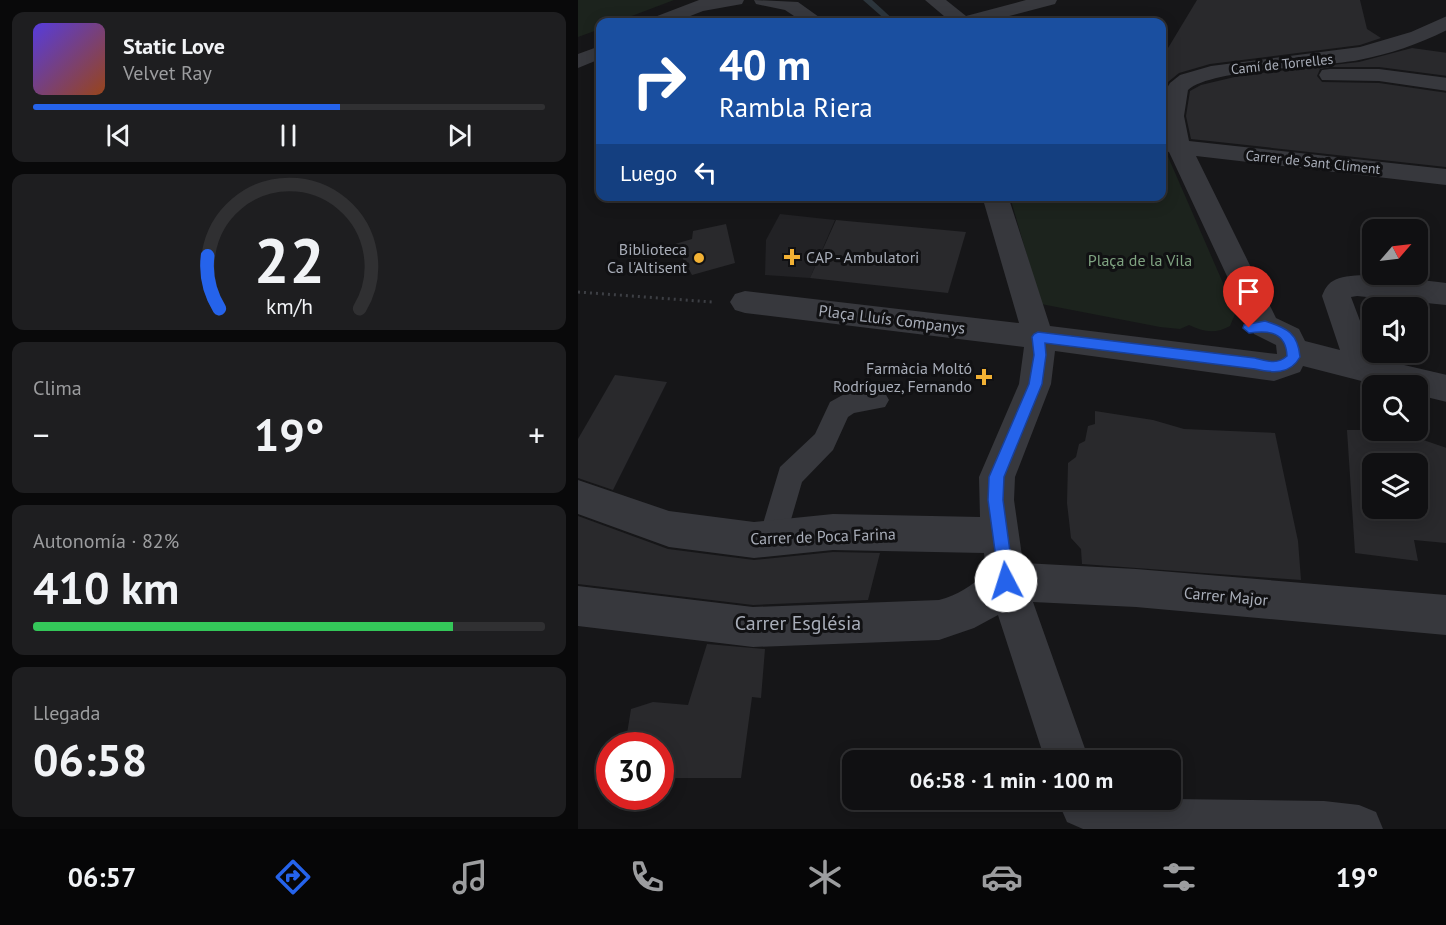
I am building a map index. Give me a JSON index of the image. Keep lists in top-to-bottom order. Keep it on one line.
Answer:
{"streets":{"street":["Camí de Torrelles","Carrer de Sant Climent","Plaça Lluís Companys","Carrer de Poca Farina","Carrer Major","Carrer Església"]},"crossings":[["Camí de Torrelles","Carrer de Sant Climent"],["Carrer Major","Carrer Església"]],"parks":["Plaça de la Vila"],"places":{"health":["CAP - Ambulatori","Farmàcia Moltó Rodríguez, Fernando"],"other":["Biblioteca Ca l'Altisent"]},"north":"top right","page":{"turn":["40 m","Rambla Riera"],"song":["Static Love","Velvet Ray"],"then":"Luego","tile":["Clima",["Autonomía · 82%","410 km"],["Llegada","06:58"]],"heat":["−","19°","+"],"limit":"30","trip":"06:58 · 1 min · 100 m","tabs":["06:57","19°"],"gauge":["22","km/h"]}}
